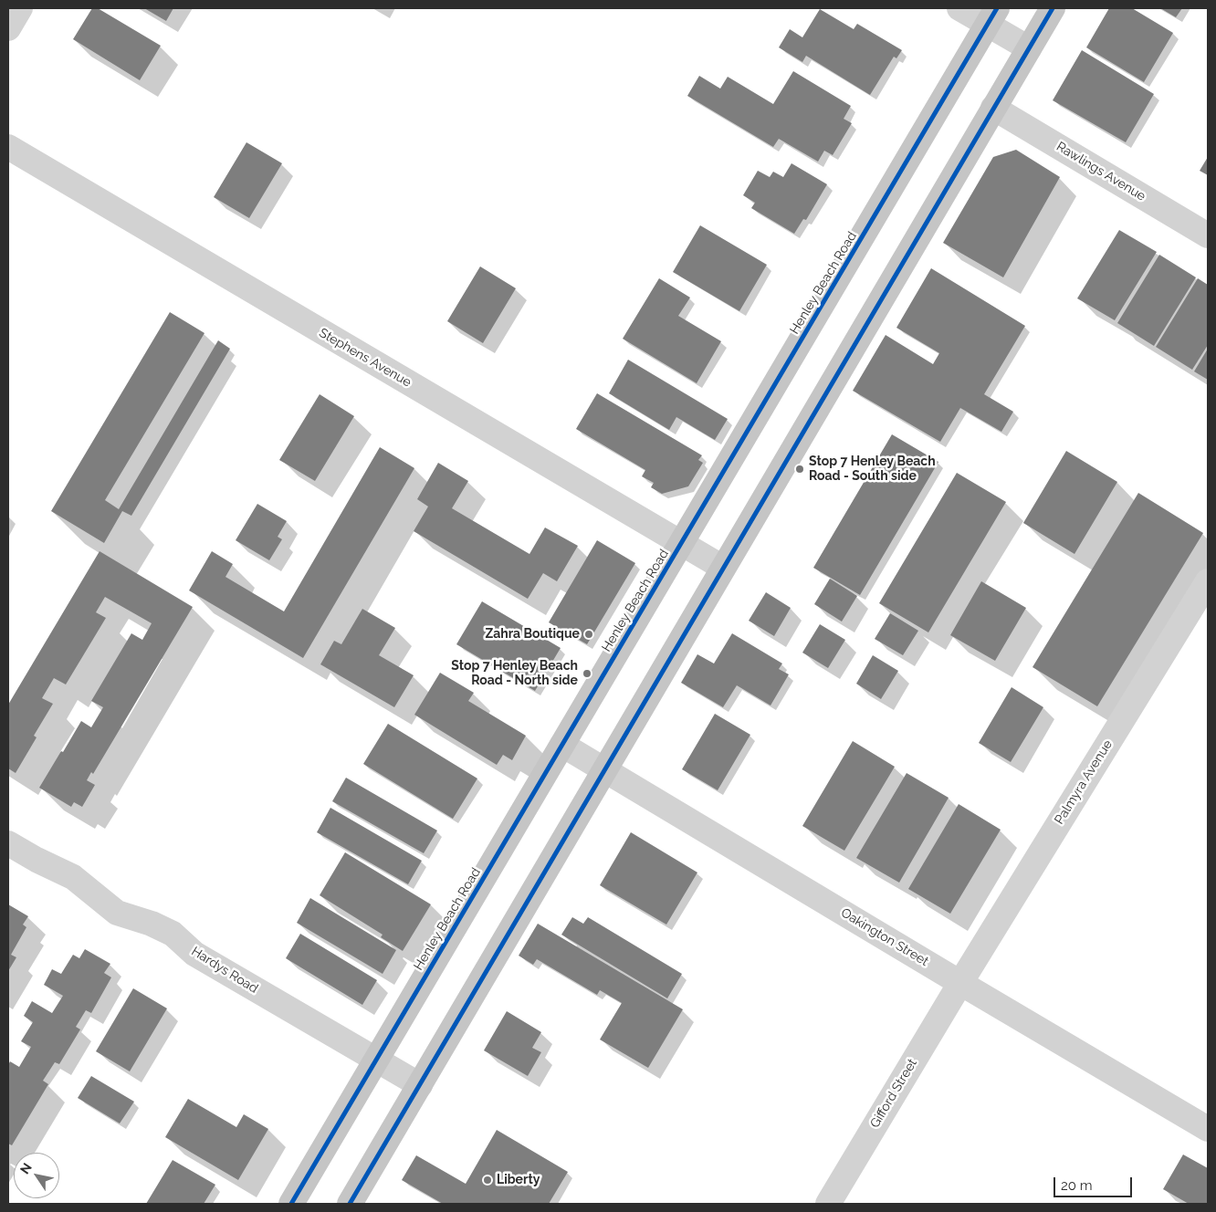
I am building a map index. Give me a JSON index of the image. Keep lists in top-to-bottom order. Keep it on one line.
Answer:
{"streets":{"main road":["Henley Beach Road"],"street":["Rawlings Avenue","Stephens Avenue","Palmyra Avenue","Oakington Street","Hardys Road","Gifford Street"]},"crossings":[["Henley Beach Road","Stephens Avenue"],["Henley Beach Road","Oakington Street"],["Henley Beach Road","Hardys Road"],["Palmyra Avenue","Oakington Street"],["Palmyra Avenue","Gifford Street"],["Oakington Street","Gifford Street"]],"places":["Stop 7 Henley Beach Road - South side","Zahra Boutique","Stop 7 Henley Beach Road - North side","Liberty"],"scale_bar":"20 m","north":"top left"}
